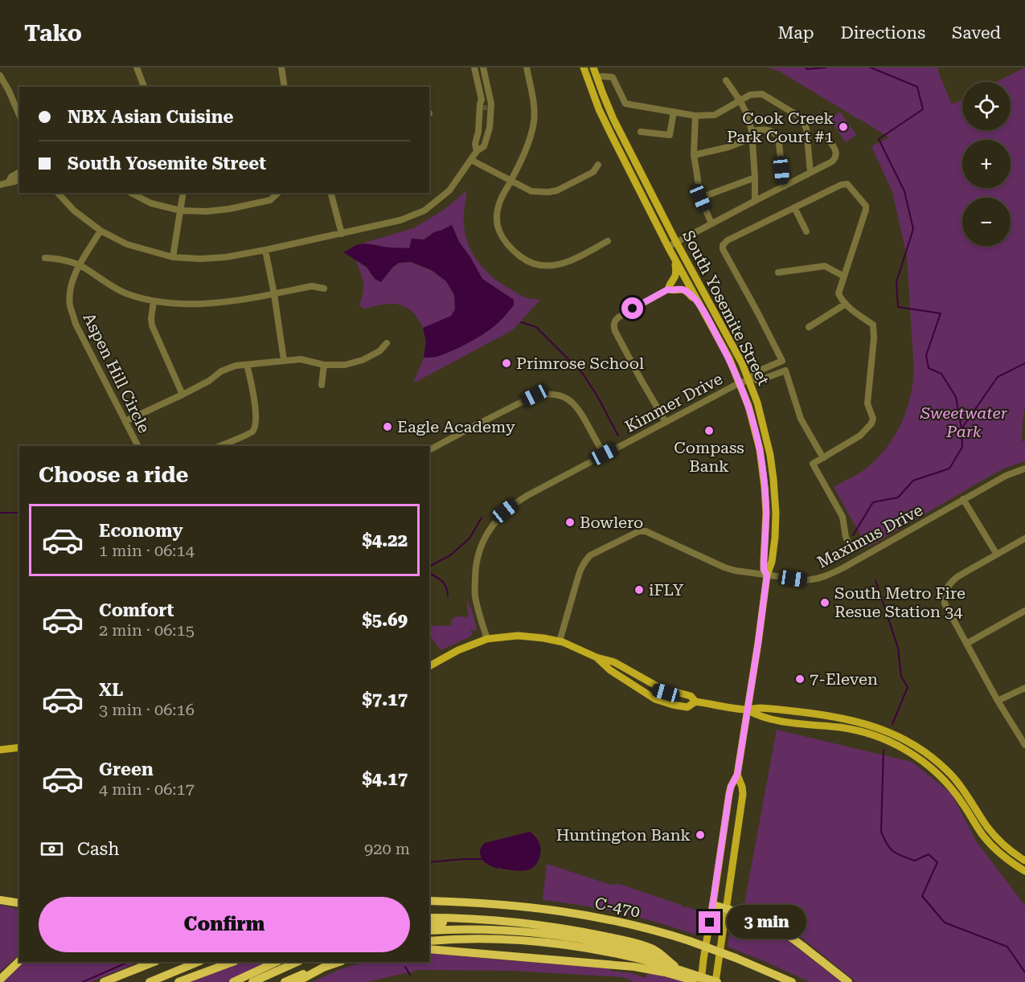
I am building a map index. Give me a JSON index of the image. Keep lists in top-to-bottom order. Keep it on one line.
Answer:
{"streets":{"highway":["C-470"],"main road":["South Yosemite Street"],"street":["Aspen Hill Circle","Kimmer Drive","Maximus Drive"]},"crossings":[["South Yosemite Street","Kimmer Drive"],["South Yosemite Street","Maximus Drive"]],"parks":["Sweetwater Park"],"places":["Cook Creek Park Court #1","Primrose School","Eagle Academy","Compass Bank","Bowlero","iFLY","South Metro Fire Resue Station 34","7-Eleven","Huntington Bank"],"page":{"header":"Tako","nav":["Map","Directions","Saved"],"map_buttons":["+","−"],"banner":["NBX Asian Cuisine","South Yosemite Street"],"heading":"Choose a ride","list":[{"name":"Economy","note":"1 min · 06:14","value":"$4.22"},{"name":"Comfort","note":"2 min · 06:15","value":"$5.69"},{"name":"XL","note":"3 min · 06:16","value":"$7.17"},{"name":"Green","note":"4 min · 06:17","value":"$4.17"}],"pay":["Cash","920 m"],"buttons":"Confirm","bubble":"3 min"}}
